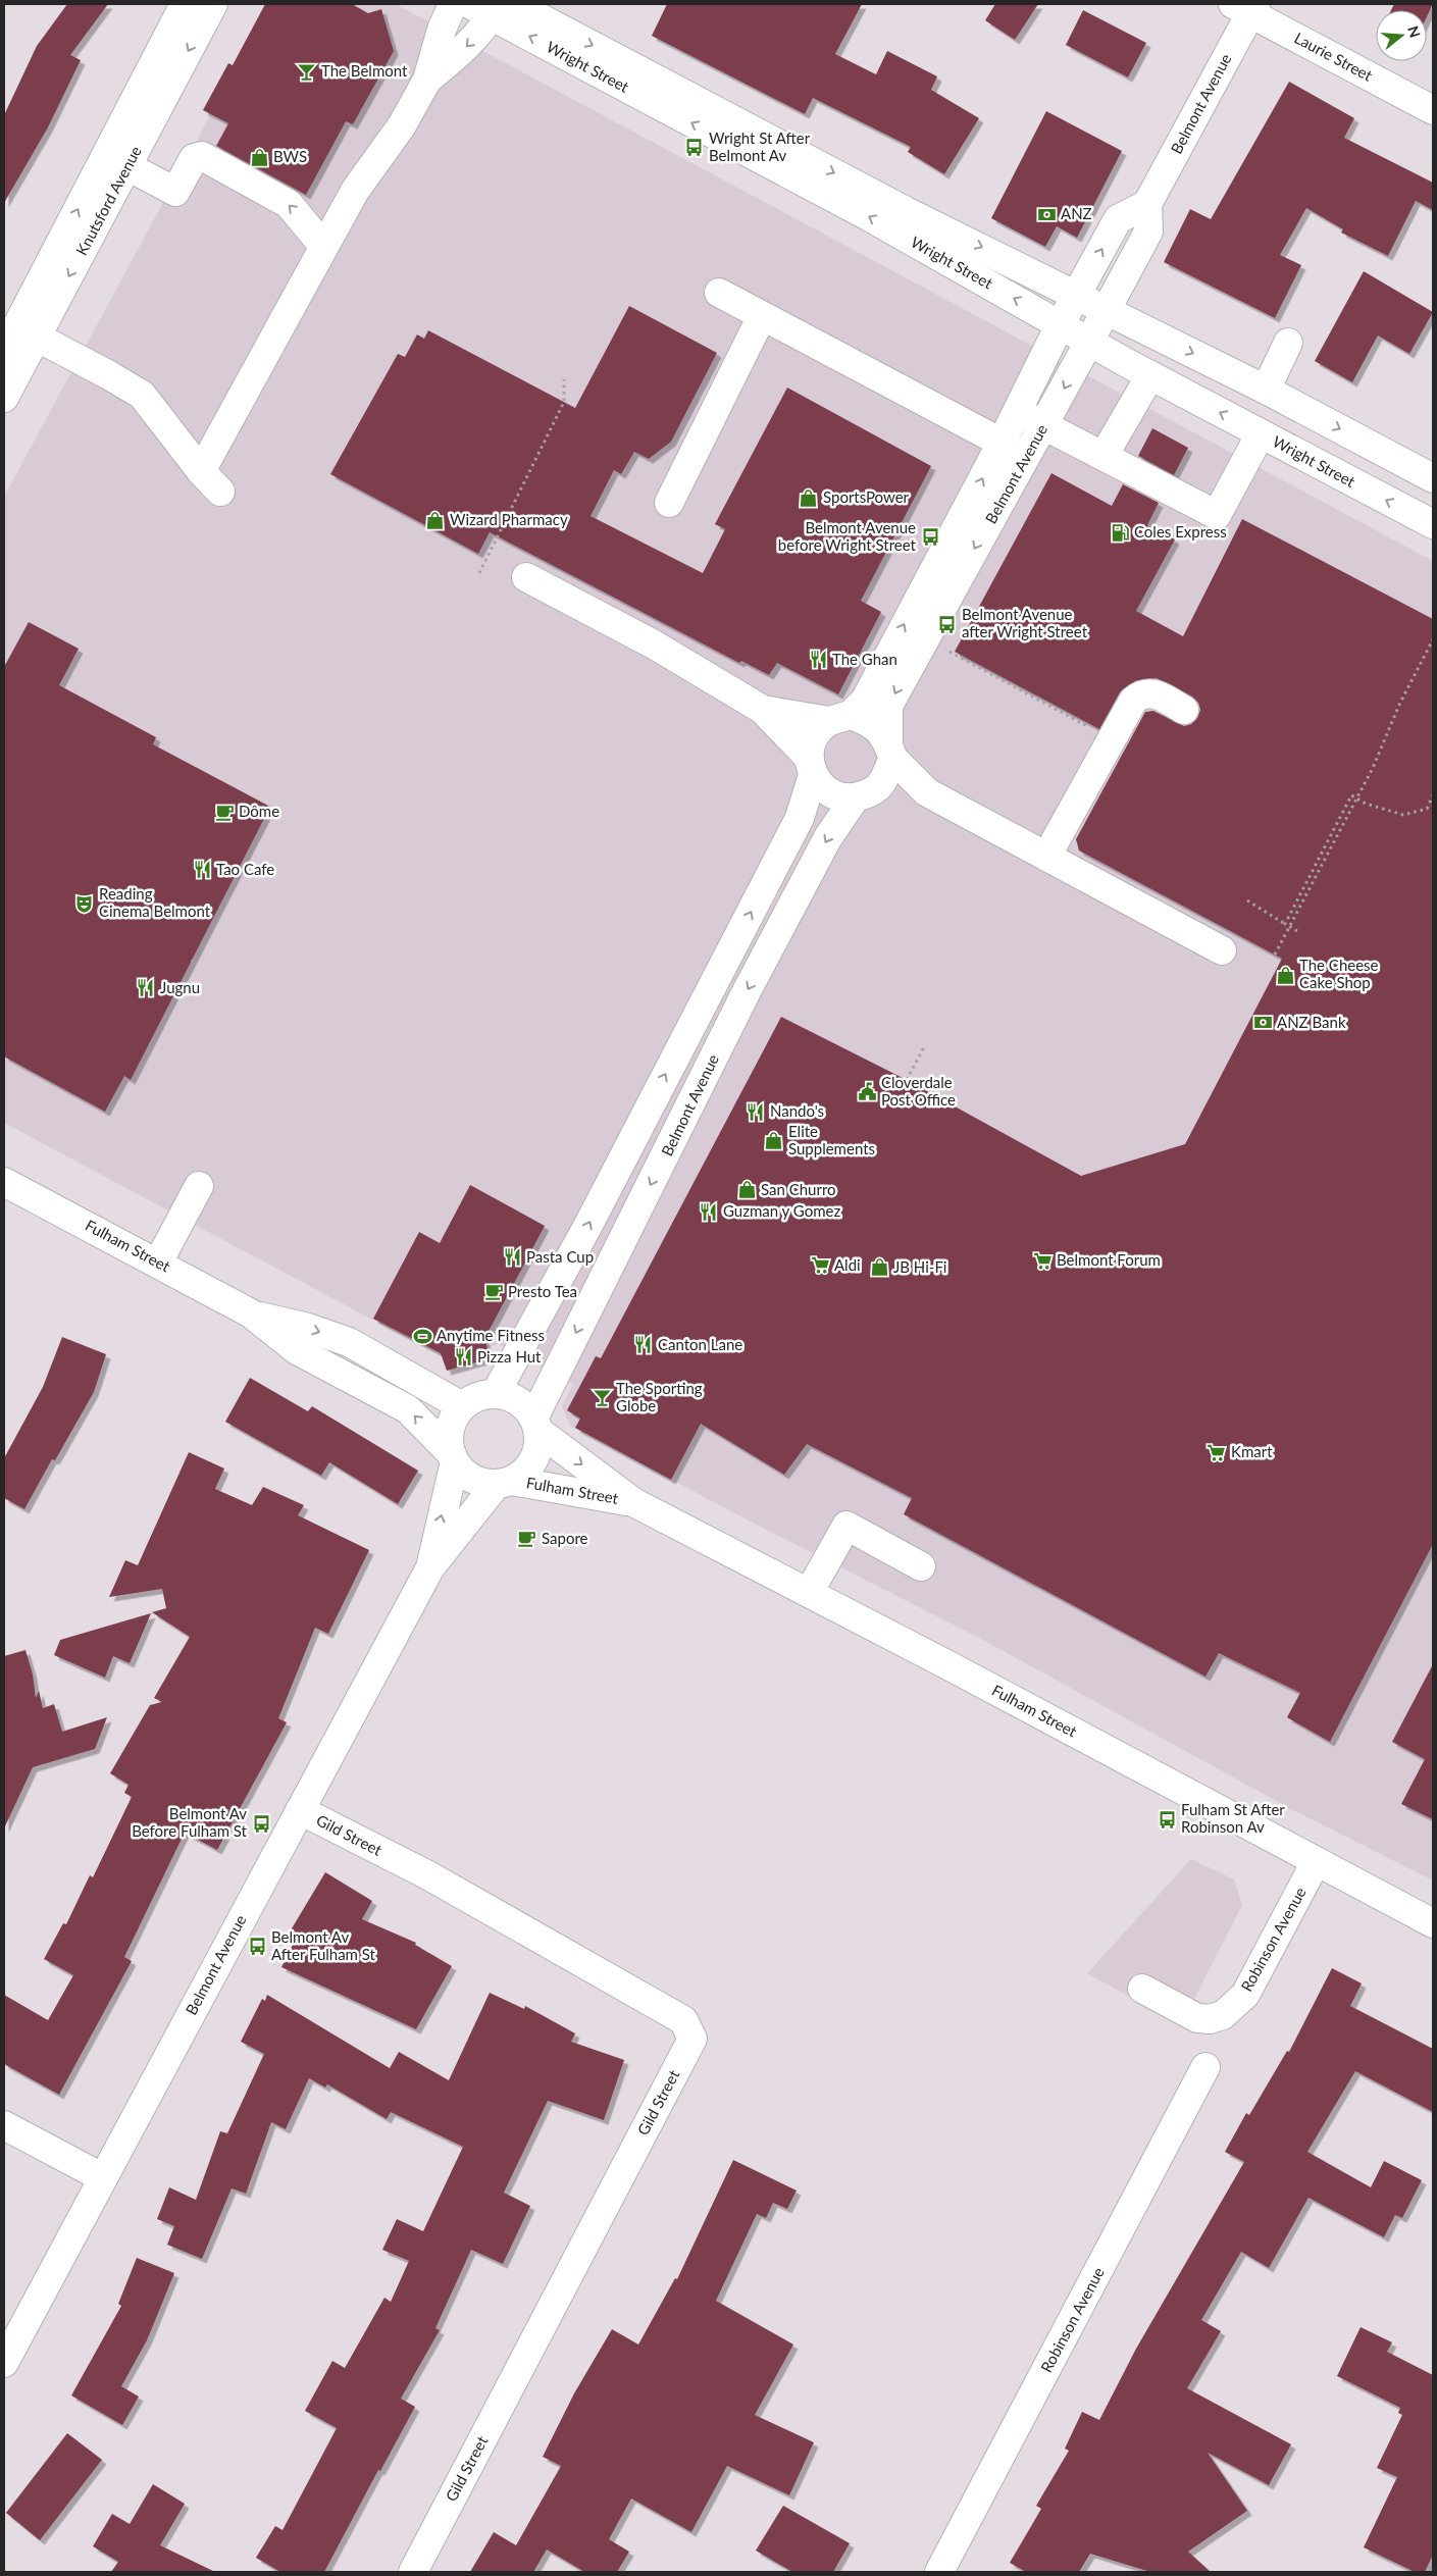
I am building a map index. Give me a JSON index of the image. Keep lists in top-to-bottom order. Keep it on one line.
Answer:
{"streets":{"street":["Laurie Street","Wright Street","Belmont Avenue","Knutsford Avenue","Fulham Street","Gild Street","Robinson Avenue"]},"crossings":[["Laurie Street","Belmont Avenue"],["Wright Street","Belmont Avenue"],["Belmont Avenue","Fulham Street"],["Belmont Avenue","Gild Street"],["Fulham Street","Robinson Avenue"]],"places":{"bar":["The Belmont","The Sporting Globe"],"bus stop":["Wright St After Belmont Av","Belmont Avenue before Wright Street","Belmont Avenue after Wright Street","Fulham St After Robinson Av","Belmont Av Before Fulham St","Belmont Av After Fulham St"],"shop":["BWS","SportsPower","Wizard Pharmacy","The Cheese Cake Shop","Elite Supplements","San Churro","JB Hi-Fi"],"bank":["ANZ","ANZ Bank"],"fuel station":["Coles Express"],"restaurant":["The Ghan","Tao Cafe","Jugnu","Nando's","Guzman y Gomez","Pasta Cup","Canton Lane","Pizza Hut"],"cafe":["Dôme","Presto Tea","Sapore"],"theatre":["Reading Cinema Belmont"],"public building":["Cloverdale Post Office"],"supermarket":["Belmont Forum","Aldi","Kmart"],"sports":["Anytime Fitness"]},"north":"right"}
